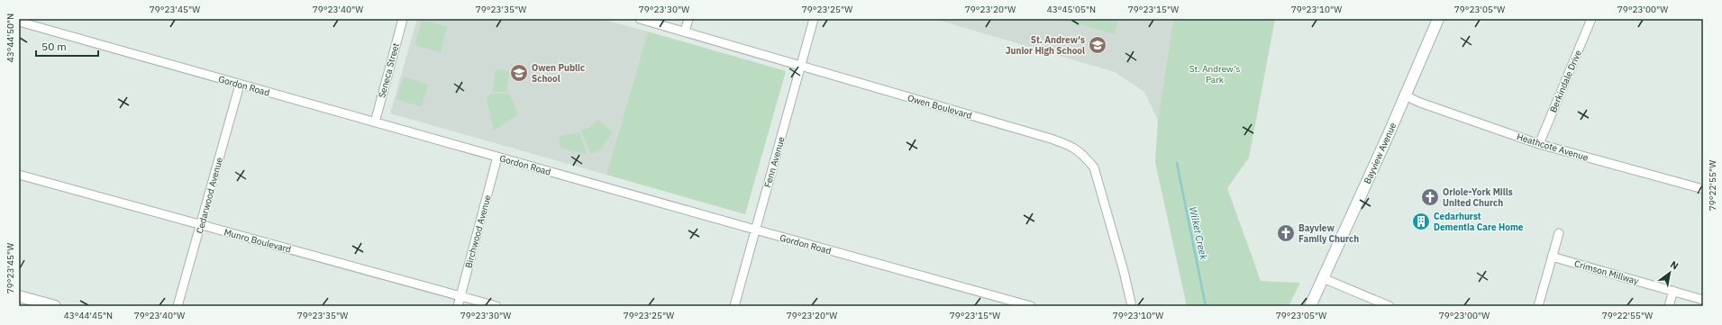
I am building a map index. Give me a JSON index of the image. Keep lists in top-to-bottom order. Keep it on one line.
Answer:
{"streets":{"main road":["Bayview Avenue"],"street":["Seneca Street","Berkindale Drive","Gordon Road","Owen Boulevard","Heathcote Avenue","Fenn Avenue","Cedarwood Avenue","Birchwood Avenue","Munro Boulevard","Crimson Millway"]},"crossings":[["Seneca Street","Gordon Road"],["Berkindale Drive","Heathcote Avenue"],["Gordon Road","Fenn Avenue"],["Gordon Road","Cedarwood Avenue"],["Gordon Road","Birchwood Avenue"],["Owen Boulevard","Fenn Avenue"],["Heathcote Avenue","Bayview Avenue"],["Cedarwood Avenue","Munro Boulevard"],["Birchwood Avenue","Munro Boulevard"]],"water":["Wilket Creek"],"parks":["St. Andrew’s Park"],"places":{"school or university":["St. Andrew's Junior High School","Owen Public School"],"church":["Oriole-York Mills United Church","Bayview Family Church"],"building":["Cedarhurst Dementia Care Home"]},"scale_bar":"50 m","north":"top right","coordinates":["79°23'45\"W","79°23'40\"W","79°23'35\"W","79°23'30\"W","79°23'25\"W","79°23'20\"W","43°45'05\"N","79°23'15\"W","79°23'10\"W","79°23'05\"W","79°23'00\"W","43°44'50\"N","79°22'55\"W","43°44'45\"N"]}
